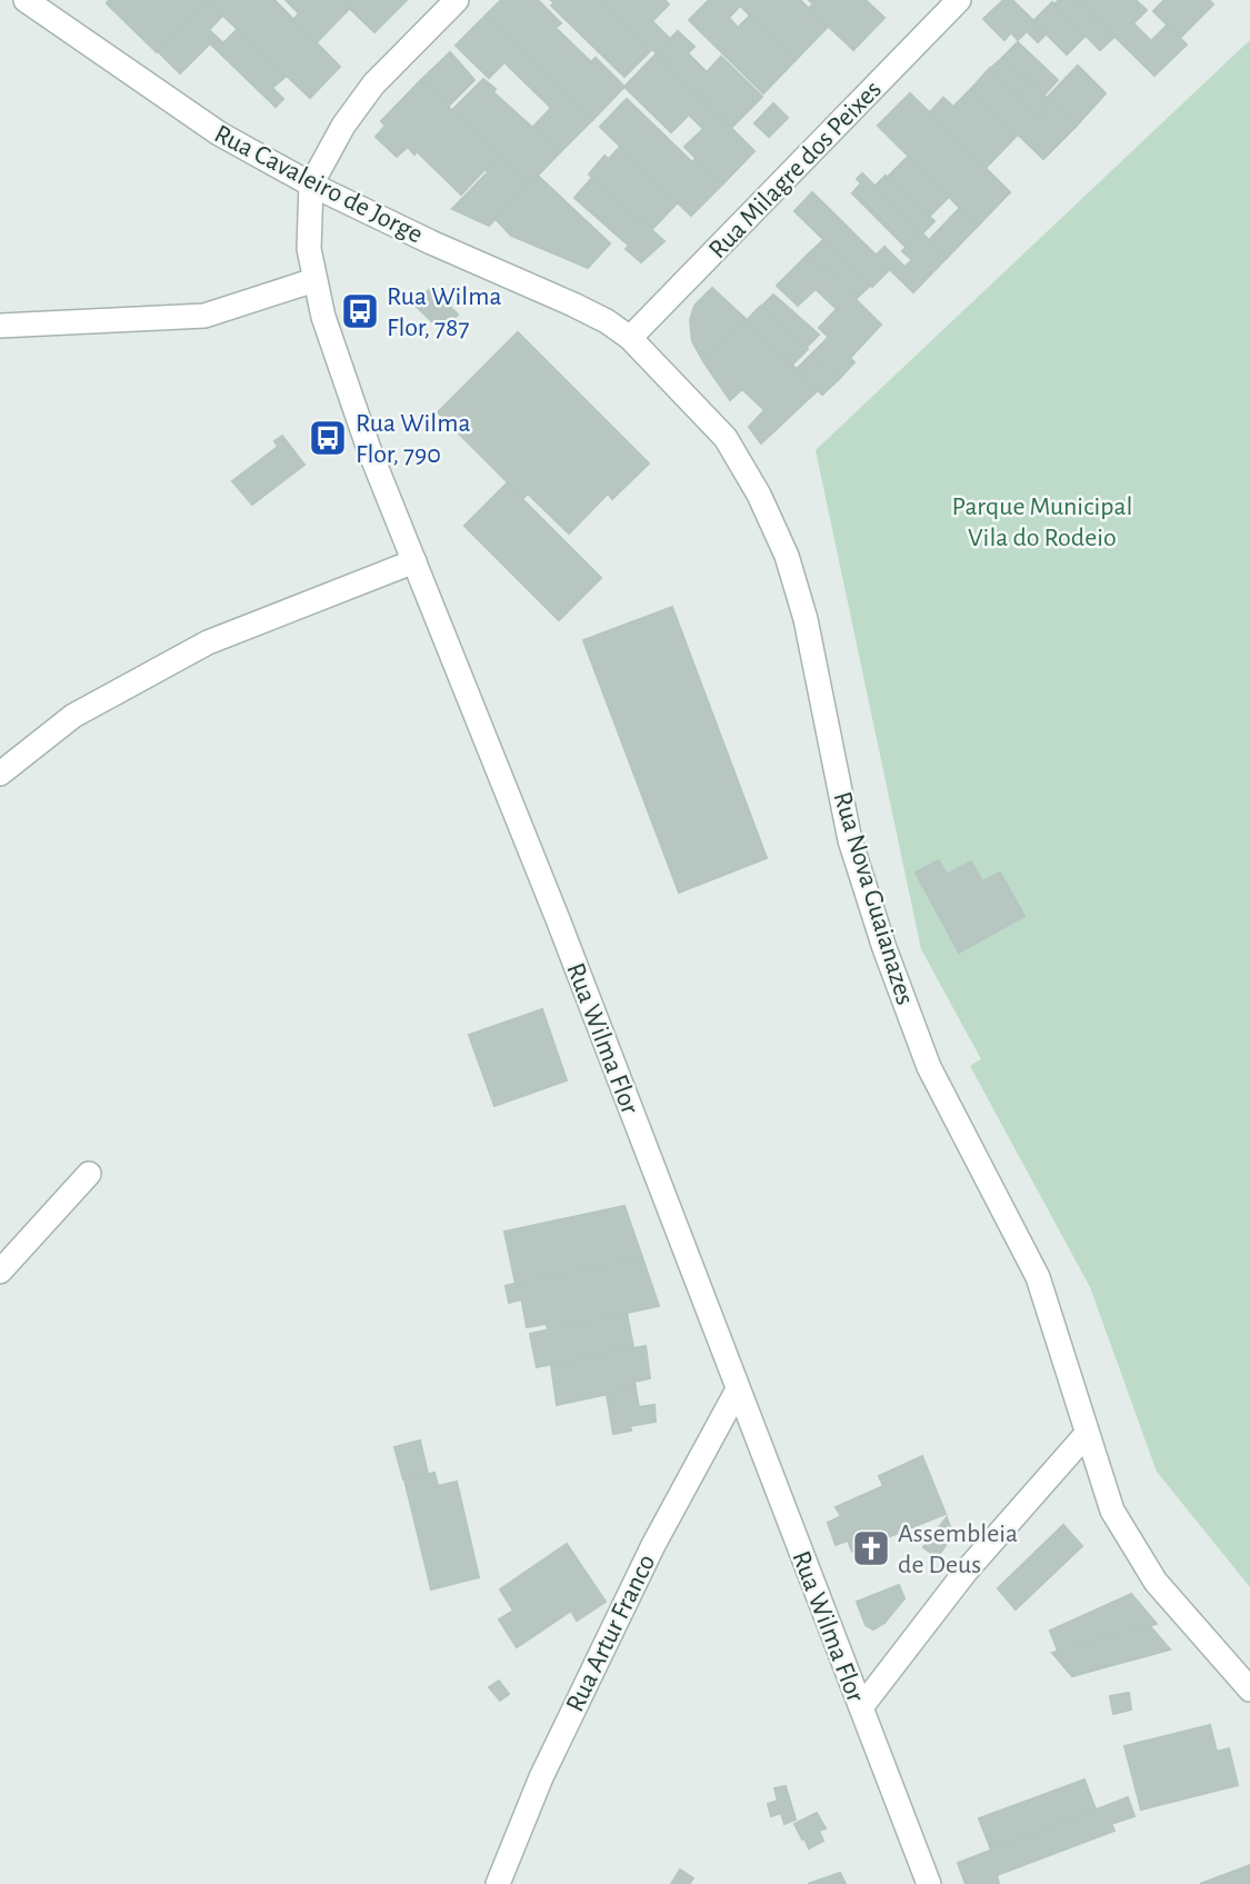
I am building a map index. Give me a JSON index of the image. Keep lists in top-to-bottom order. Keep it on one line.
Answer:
{"streets":{"street":["Rua Milagre dos Peixes","Rua Cavaleiro de Jorge","Rua Nova Guaianazes","Rua Wilma Flor","Rua Artur Franco"]},"crossings":[["Rua Milagre dos Peixes","Rua Cavaleiro de Jorge"],["Rua Milagre dos Peixes","Rua Nova Guaianazes"],["Rua Cavaleiro de Jorge","Rua Nova Guaianazes"],["Rua Cavaleiro de Jorge","Rua Wilma Flor"],["Rua Wilma Flor","Rua Artur Franco"]],"parks":["Parque Municipal Vila do Rodeio"],"places":{"bus stop":["Rua Wilma Flor, 787","Rua Wilma Flor, 790"],"church":["Assembleia de Deus"]}}
